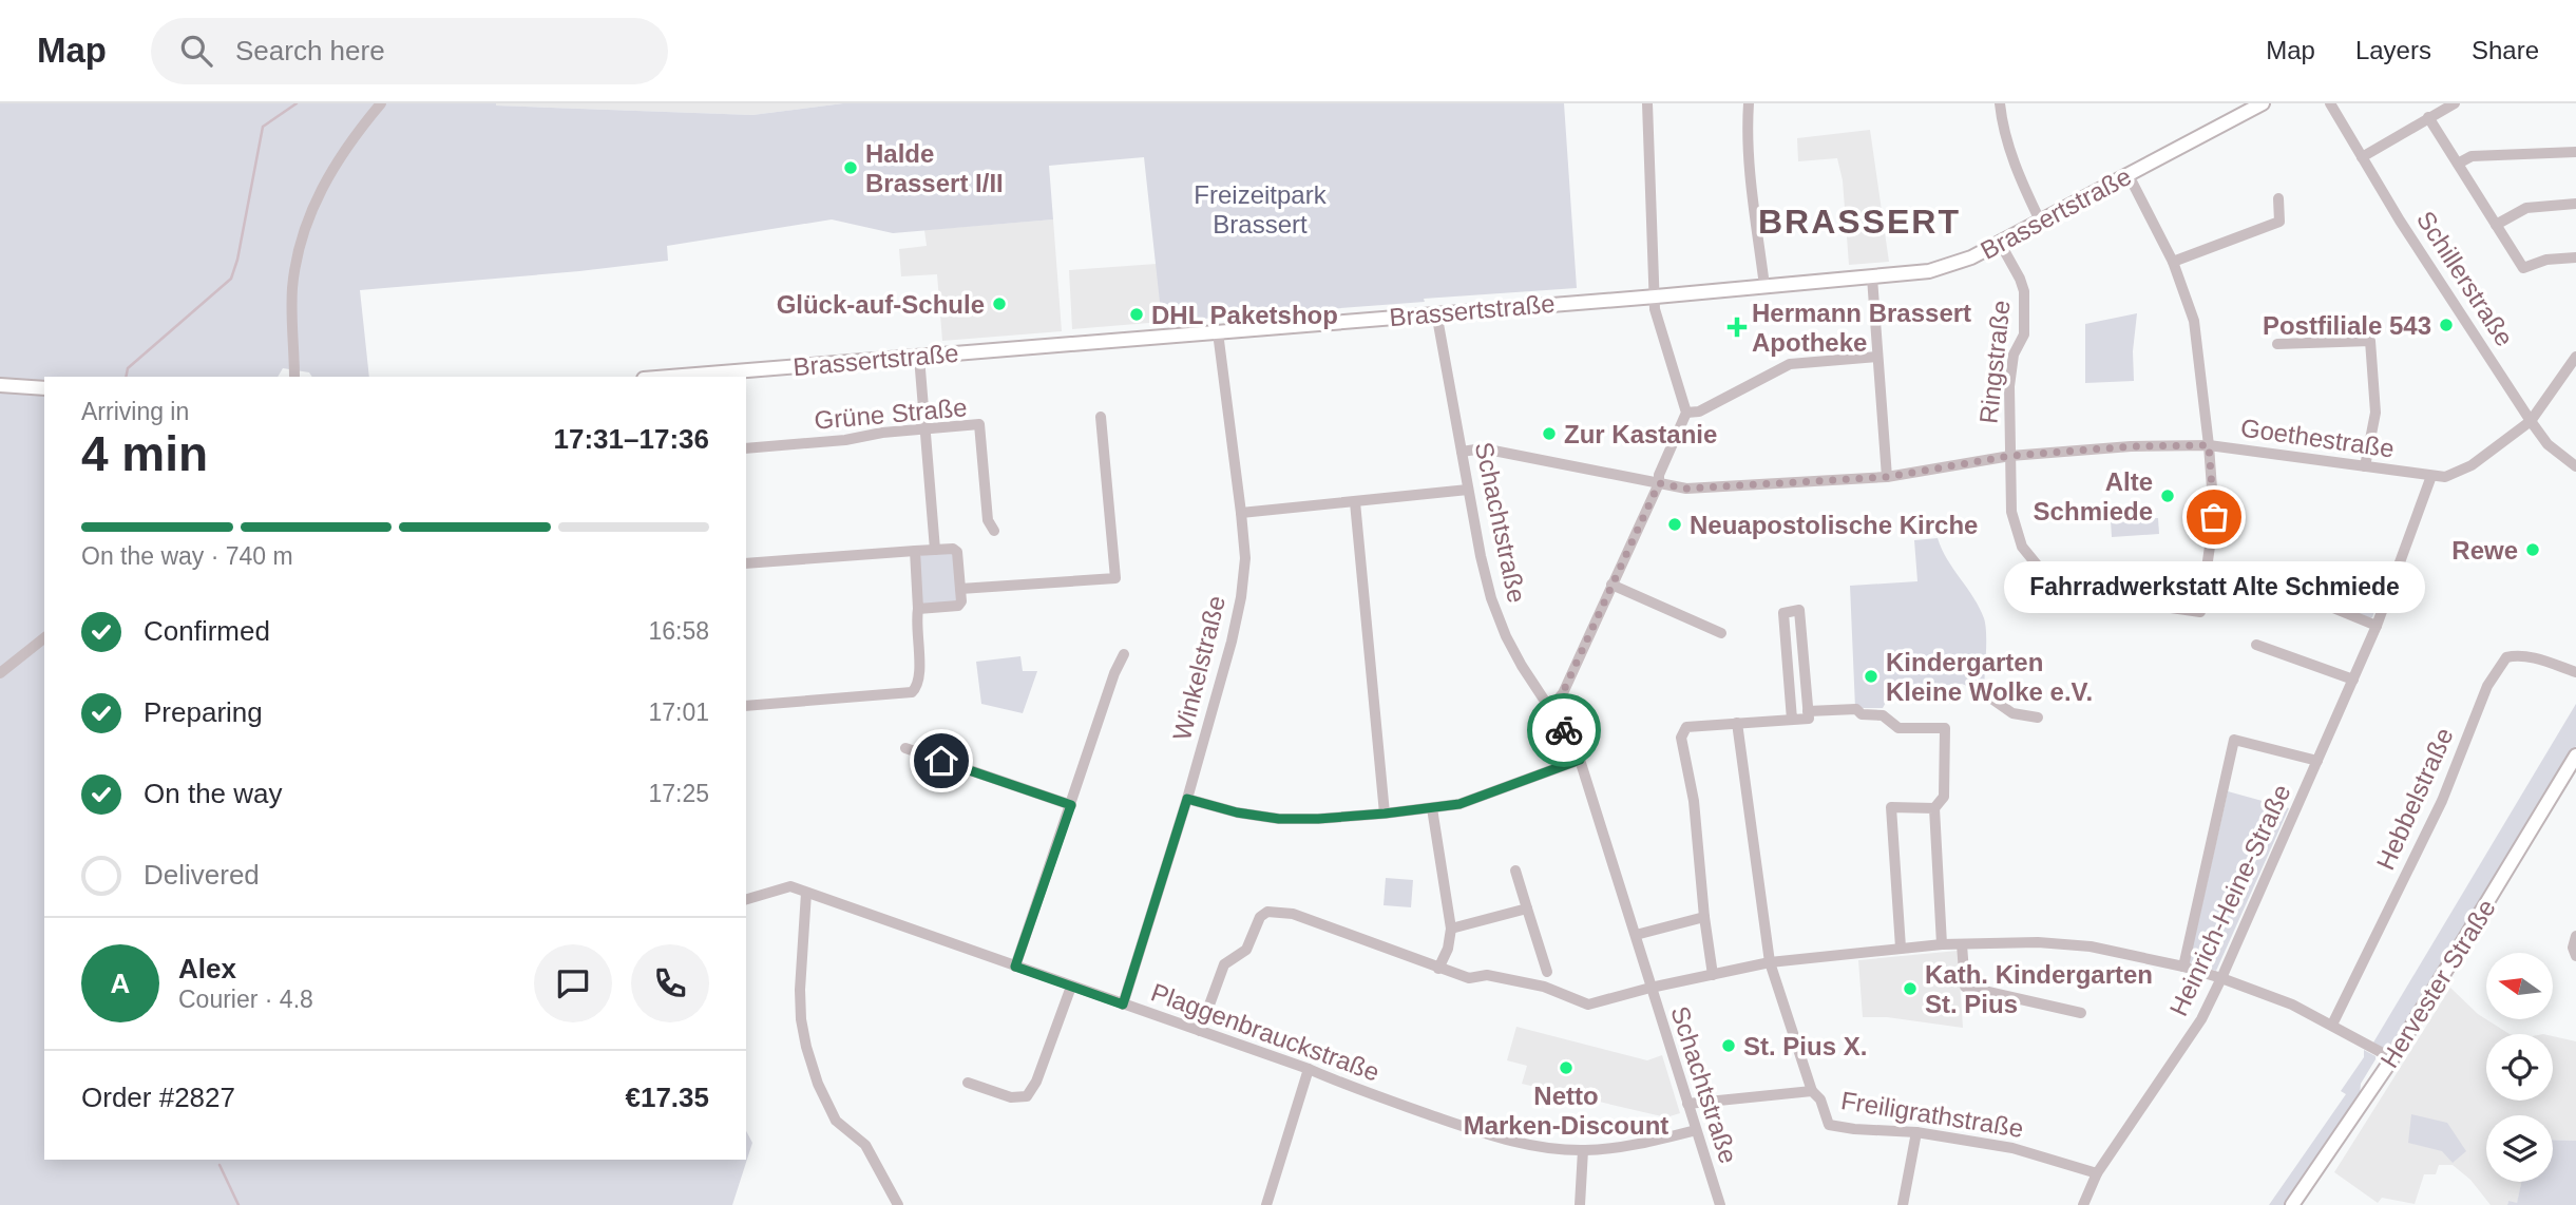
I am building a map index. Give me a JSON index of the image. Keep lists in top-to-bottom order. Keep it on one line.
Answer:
{"streets":{"main road":["Brassertstraße","Hervester Straße"],"street":["Schillerstraße","Ringstraße","Grüne Straße","Goethestraße","Schachtstraße","Winkelstraße","Hebbelstraße","Heinrich-Heine-Straße","Plaggenbrauckstraße","Freiligrathstraße"]},"crossings":[["Brassertstraße","Ringstraße"],["Brassertstraße","Schachtstraße"],["Brassertstraße","Winkelstraße"],["Schillerstraße","Goethestraße"],["Ringstraße","Goethestraße"],["Goethestraße","Schachtstraße"],["Goethestraße","Heinrich-Heine-Straße"],["Schachtstraße","Plaggenbrauckstraße"],["Schachtstraße","Freiligrathstraße"],["Winkelstraße","Plaggenbrauckstraße"],["Heinrich-Heine-Straße","Freiligrathstraße"]],"districts":["BRASSERT"],"parks":["Freizeitpark Brassert"],"places":{"other":["Halde Brassert I/II","Glück-auf-Schule","DHL Paketshop","Postfiliale 543","Zur Kastanie","Alte Schmiede","Fahrradwerkstatt Alte Schmiede","Neuapostolische Kirche","Rewe","Kindergarten Kleine Wolke e.V.","Kath. Kindergarten St. Pius","St. Pius X.","Netto Marken-Discount"],"health":["Hermann Brassert Apotheke"]},"north":"left","page":{"header":"Map","search":"Search here","nav":["Map","Layers","Share"],"heading":["4 min","Arriving in","17:31–17:36"],"panel":["Alex","Courier · 4.8","Order #2827","€17.35"],"bar":"On the way · 740 m","bubble":"Fahrradwerkstatt Alte Schmiede","list":[["Confirmed","16:58"],["Preparing","17:01"],["On the way","17:25"],"Delivered"],"round":"A"}}
